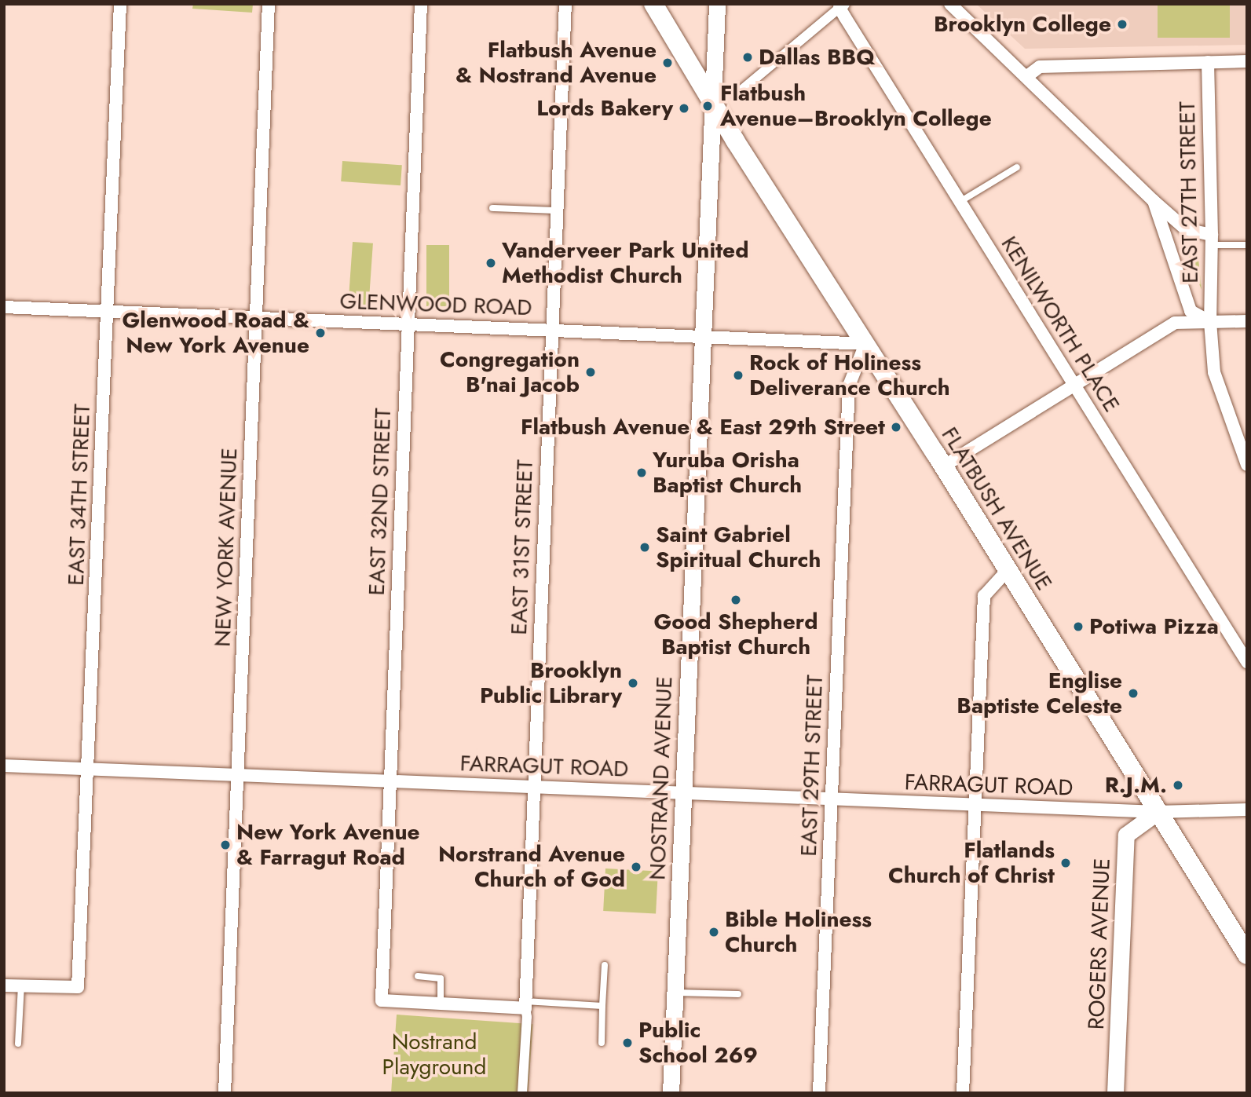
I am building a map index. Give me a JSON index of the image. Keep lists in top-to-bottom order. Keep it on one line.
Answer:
{"streets":{"main road":["FLATBUSH AVENUE","NOSTRAND AVENUE","ROGERS AVENUE"],"street":["EAST 27TH STREET","GLENWOOD ROAD","KENILWORTH PLACE","EAST 34TH STREET","EAST 32ND STREET","NEW YORK AVENUE","EAST 31ST STREET","EAST 29TH STREET","FARRAGUT ROAD"]},"crossings":[["GLENWOOD ROAD","EAST 34TH STREET"],["GLENWOOD ROAD","EAST 32ND STREET"],["GLENWOOD ROAD","FLATBUSH AVENUE"],["GLENWOOD ROAD","NEW YORK AVENUE"],["GLENWOOD ROAD","EAST 31ST STREET"],["GLENWOOD ROAD","EAST 29TH STREET"],["GLENWOOD ROAD","NOSTRAND AVENUE"],["EAST 34TH STREET","FARRAGUT ROAD"],["EAST 32ND STREET","FARRAGUT ROAD"],["FLATBUSH AVENUE","EAST 29TH STREET"],["FLATBUSH AVENUE","FARRAGUT ROAD"],["FLATBUSH AVENUE","NOSTRAND AVENUE"],["FLATBUSH AVENUE","ROGERS AVENUE"],["NEW YORK AVENUE","FARRAGUT ROAD"],["EAST 31ST STREET","FARRAGUT ROAD"],["EAST 29TH STREET","FARRAGUT ROAD"],["FARRAGUT ROAD","NOSTRAND AVENUE"],["FARRAGUT ROAD","ROGERS AVENUE"]],"parks":["Nostrand Playground"],"places":["Brooklyn College","Dallas BBQ","Flatbush Avenue & Nostrand Avenue","Flatbush Avenue–Brooklyn College","Lords Bakery","Vanderveer Park United Methodist Church","Glenwood Road & New York Avenue","Congregation B'nai Jacob","Rock of Holiness Deliverance Church","Flatbush Avenue & East 29th Street","Yuruba Orisha Baptist Church","Saint Gabriel Spiritual Church","Good Shepherd Baptist Church","Potiwa Pizza","Brooklyn Public Library","Englise Baptiste Celeste","R.J.M.","New York Avenue & Farragut Road","Flatlands Church of Christ","Norstrand Avenue Church of God","Bible Holiness Church","Public School 269"]}
